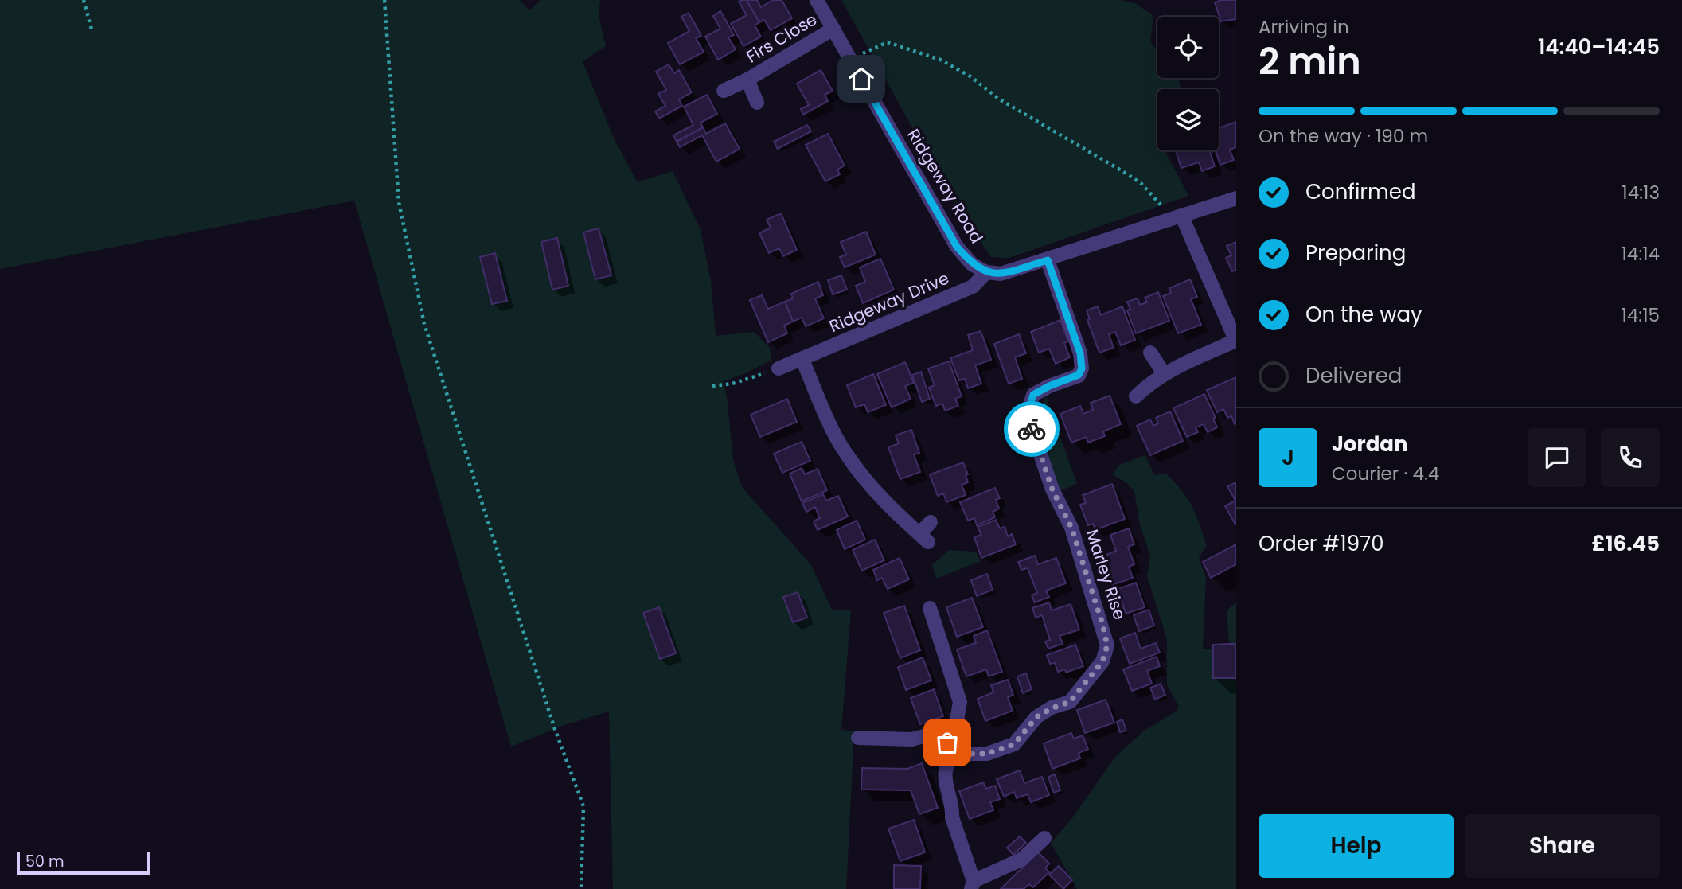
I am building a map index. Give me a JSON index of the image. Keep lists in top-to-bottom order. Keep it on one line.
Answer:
{"streets":{"street":["Firs Close","Ridgeway Road","Ridgeway Drive","Marley Rise"]},"crossings":[["Firs Close","Ridgeway Road"],["Ridgeway Road","Ridgeway Drive"]],"scale_bar":"50 m","page":{"heading":["2 min","Arriving in","14:40–14:45"],"panel":["Jordan","Courier · 4.4","Order #1970","£16.45"],"bar":"On the way · 190 m","list":[["Confirmed","14:13"],["Preparing","14:14"],["On the way","14:15"],"Delivered"],"round":"J","buttons":["Help","Share"],"scale":"50 m"}}
